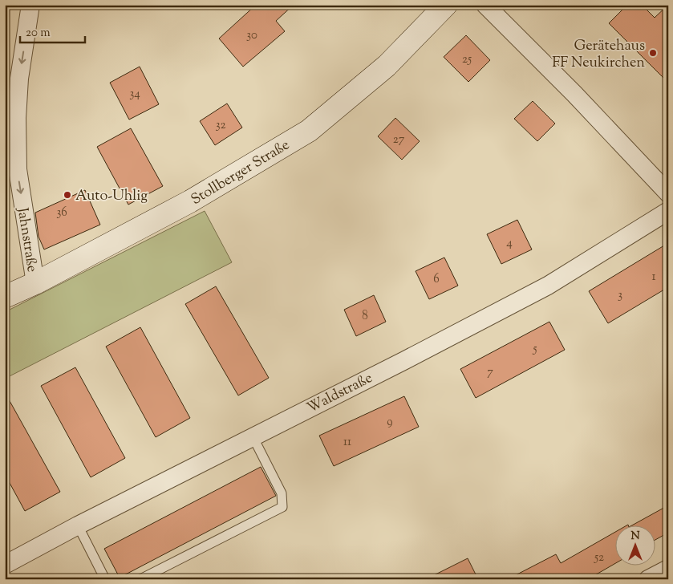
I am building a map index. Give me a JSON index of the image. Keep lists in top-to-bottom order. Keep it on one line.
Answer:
{"streets":{"main road":["Stollberger Straße"],"street":["Jahnstraße","Waldstraße"]},"crossings":[["Stollberger Straße","Jahnstraße"]],"one_way":["Jahnstraße"],"places":["Gerätehaus FF Neukirchen","Auto-Uhlig"],"house_numbers":["30","25","34","32","27","36","4","1","6","3","8","5","7","9","11","52"],"scale_bar":"20 m","north":"top"}
